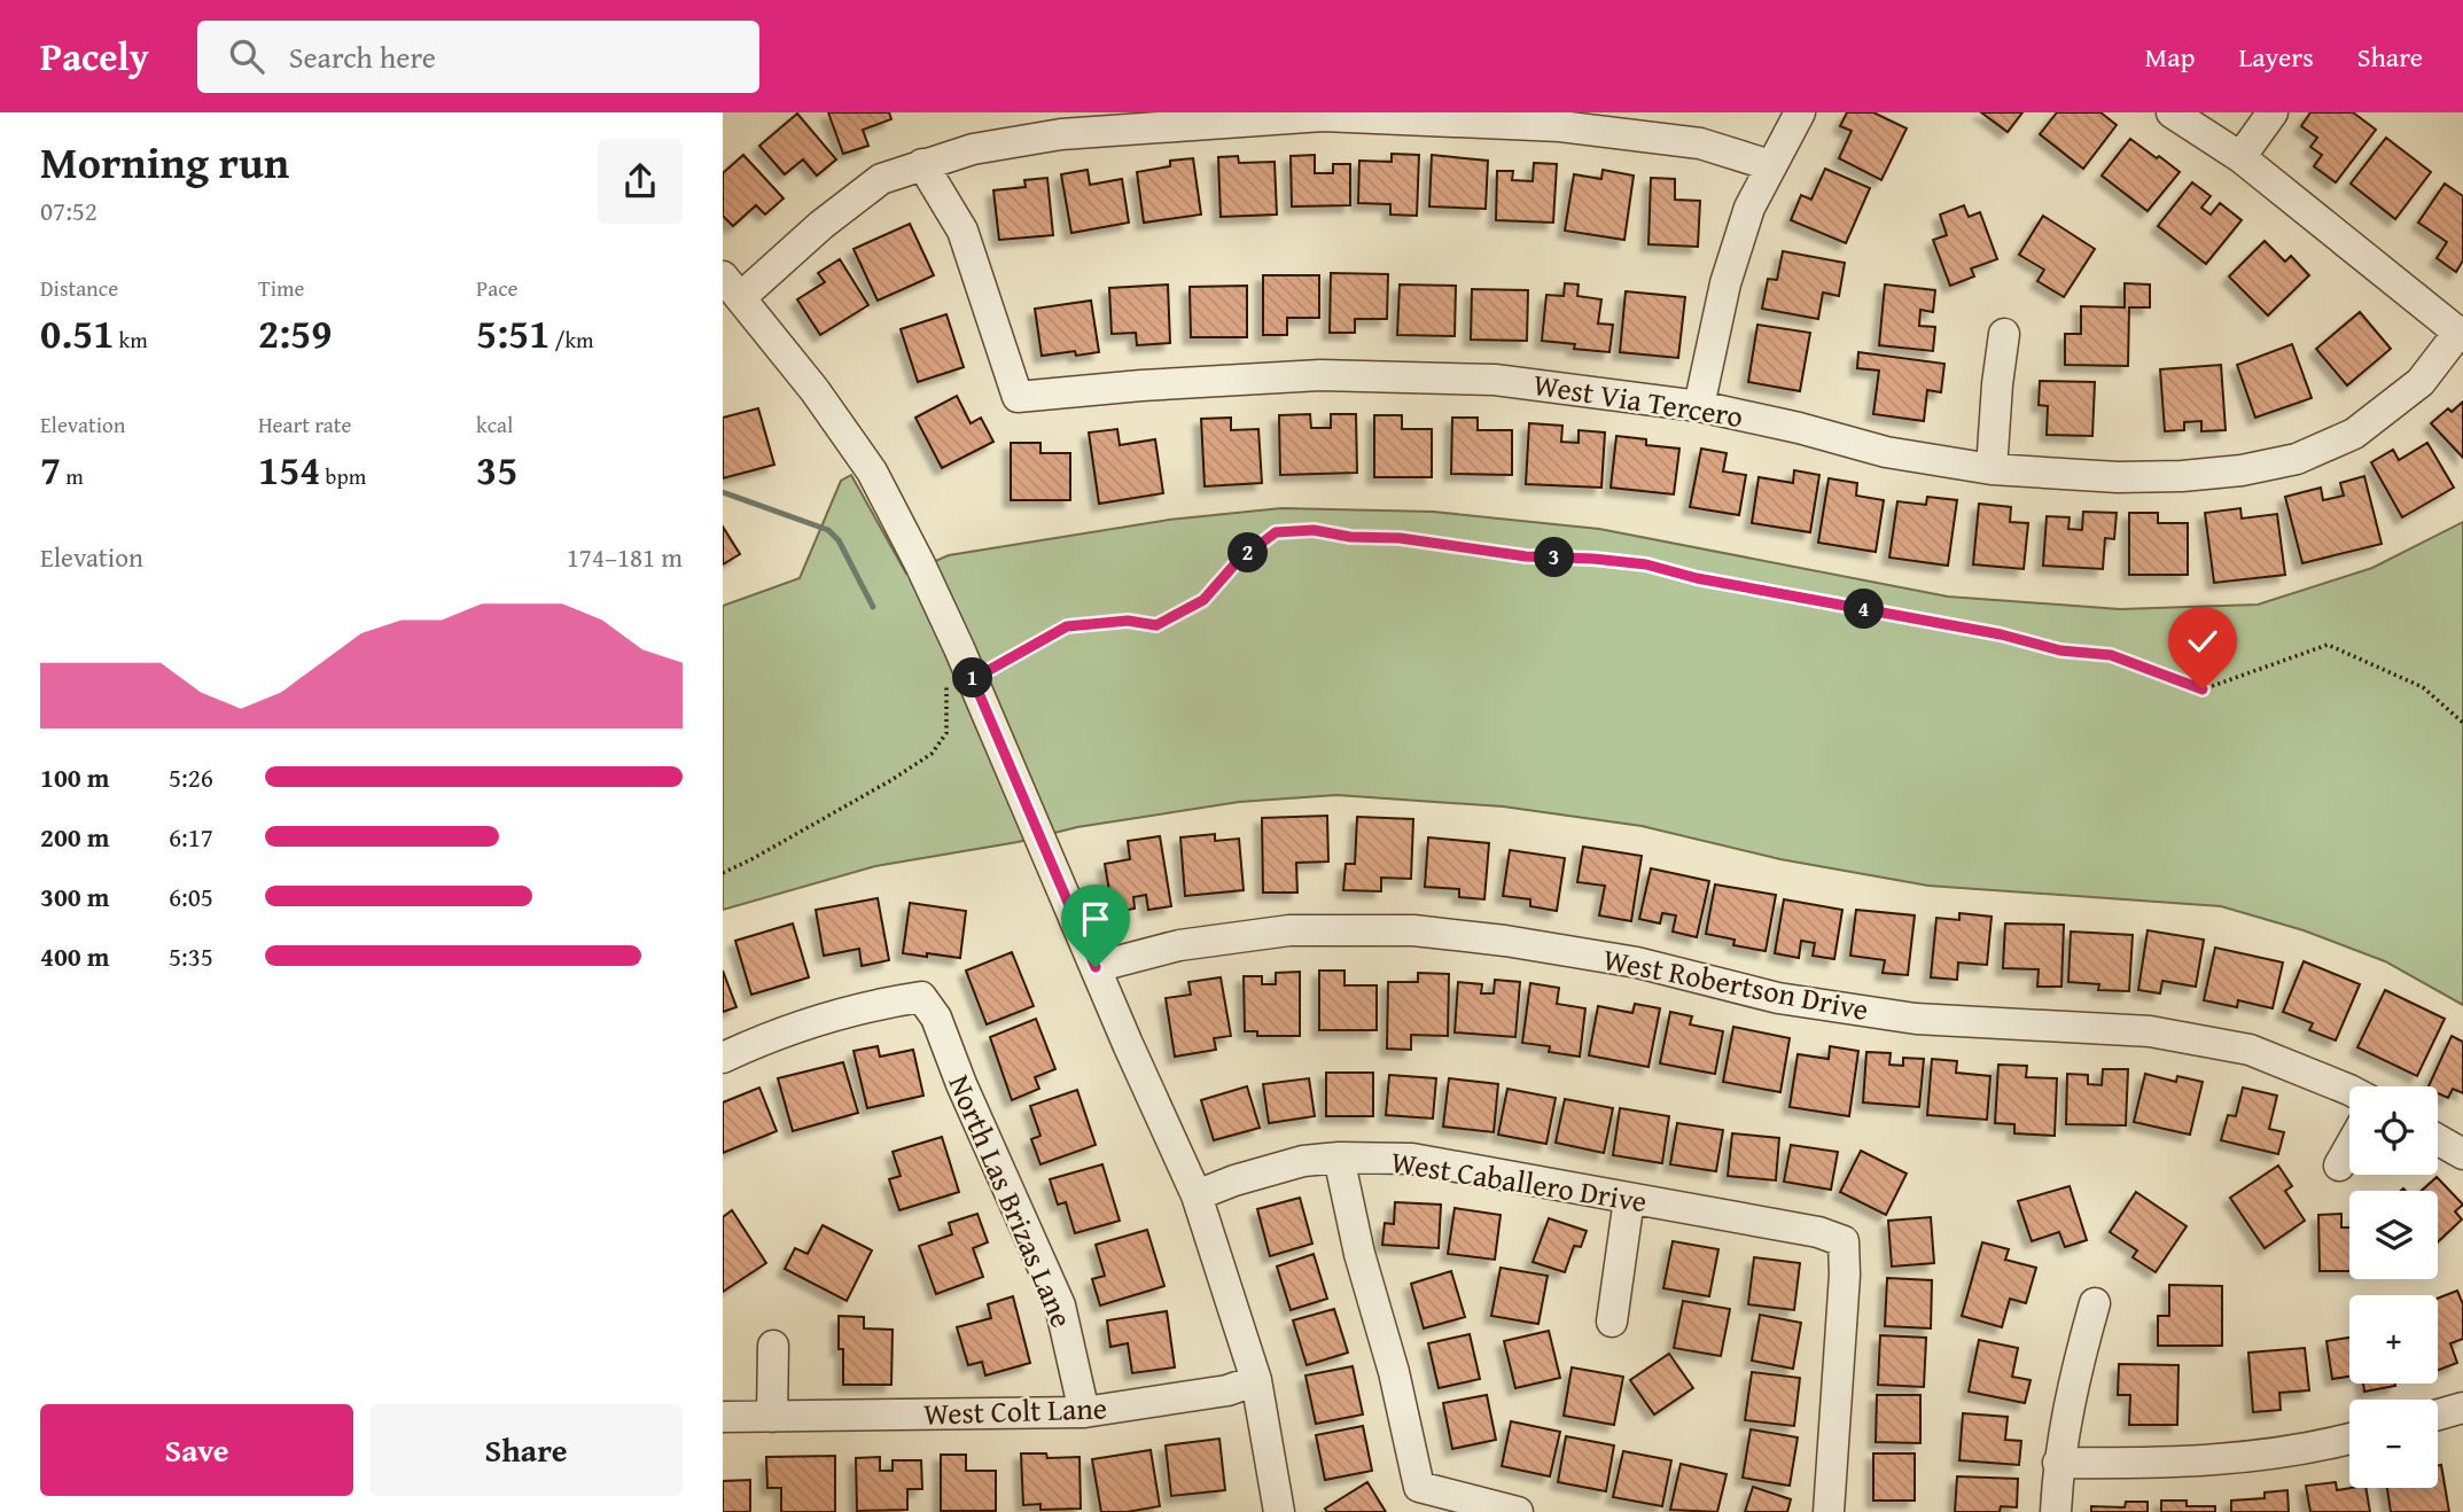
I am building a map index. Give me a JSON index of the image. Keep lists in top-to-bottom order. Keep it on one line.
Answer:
{"streets":{"street":["West Via Tercero","West Robertson Drive","West Caballero Drive","North Las Brizas Lane","West Colt Lane"]},"crossings":[["North Las Brizas Lane","West Colt Lane"]],"page":{"header":"Pacely","search":"Search here","nav":["Map","Layers","Share"],"heading":["Morning run","07:52"],"stats":[["Distance","0.51 km"],["Time","2:59"],["Pace","5:51 /km"],["Elevation","7 m"],["Heart rate","154 bpm"],["kcal","35"]],"chart":["Elevation","174–181 m"],"pins":["2","3","4","1"],"list":[{"name":"100 m","note":"5:26"},{"name":"200 m","note":"6:17"},{"name":"300 m","note":"6:05"},{"name":"400 m","note":"5:35"}],"map_buttons":["+","−"],"buttons":["Save","Share"]}}
